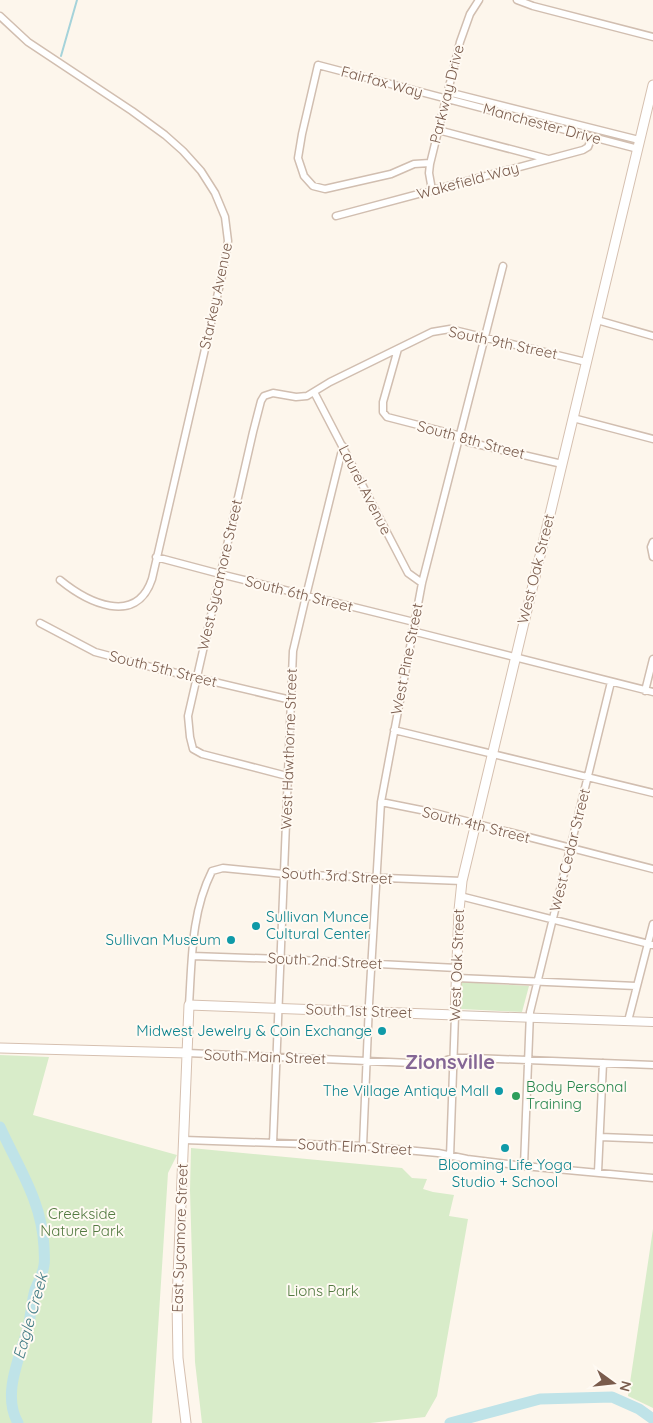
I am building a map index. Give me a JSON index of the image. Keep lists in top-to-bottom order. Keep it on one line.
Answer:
{"streets":{"main road":["West Oak Street","South 1st Street","South Main Street","East Sycamore Street"],"street":["Fairfax Way","Parkway Drive","Manchester Drive","Wakefield Way","Starkey Avenue","South 9th Street","South 8th Street","Laurel Avenue","West Sycamore Street","South 6th Street","West Pine Street","South 5th Street","West Hawthorne Street","South 4th Street","West Cedar Street","South 3rd Street","South 2nd Street","South Elm Street"]},"crossings":[["Fairfax Way","Parkway Drive"],["Fairfax Way","Manchester Drive"],["Parkway Drive","Manchester Drive"],["Parkway Drive","Wakefield Way"],["Manchester Drive","Wakefield Way"],["Manchester Drive","West Oak Street"],["Starkey Avenue","South 6th Street"],["South 9th Street","South 8th Street"],["South 9th Street","Laurel Avenue"],["South 9th Street","West Oak Street"],["South 9th Street","West Sycamore Street"],["South 9th Street","West Pine Street"],["South 8th Street","West Oak Street"],["South 8th Street","West Pine Street"],["Laurel Avenue","West Sycamore Street"],["Laurel Avenue","West Pine Street"],["Laurel Avenue","West Hawthorne Street"],["West Oak Street","South 4th Street"],["West Oak Street","South 3rd Street"],["West Oak Street","South 2nd Street"],["West Oak Street","South 1st Street"],["West Oak Street","South Main Street"],["West Oak Street","South Elm Street"],["West Sycamore Street","South 6th Street"],["West Sycamore Street","South 5th Street"],["West Sycamore Street","West Hawthorne Street"],["South 6th Street","West Pine Street"],["South 6th Street","West Hawthorne Street"],["West Pine Street","South 4th Street"],["West Pine Street","South 3rd Street"],["West Pine Street","South 2nd Street"],["West Pine Street","South 1st Street"],["West Pine Street","South Main Street"],["West Pine Street","South Elm Street"],["South 5th Street","West Hawthorne Street"],["West Hawthorne Street","South 3rd Street"],["West Hawthorne Street","South 2nd Street"],["West Hawthorne Street","South 1st Street"],["West Hawthorne Street","South Main Street"],["West Hawthorne Street","South Elm Street"],["South 4th Street","West Cedar Street"],["West Cedar Street","South 1st Street"],["West Cedar Street","South Main Street"],["West Cedar Street","South Elm Street"],["South 3rd Street","South 2nd Street"],["South Main Street","East Sycamore Street"],["South Elm Street","East Sycamore Street"]],"districts":["Zionsville"],"water":["Eagle Creek"],"parks":["Creekside Nature Park","Lions Park"],"places":["Sullivan Munce Cultural Center","Sullivan Museum","Midwest Jewelry & Coin Exchange","The Village Antique Mall","Body Personal Training","Blooming Life Yoga Studio + School"],"north":"right"}
